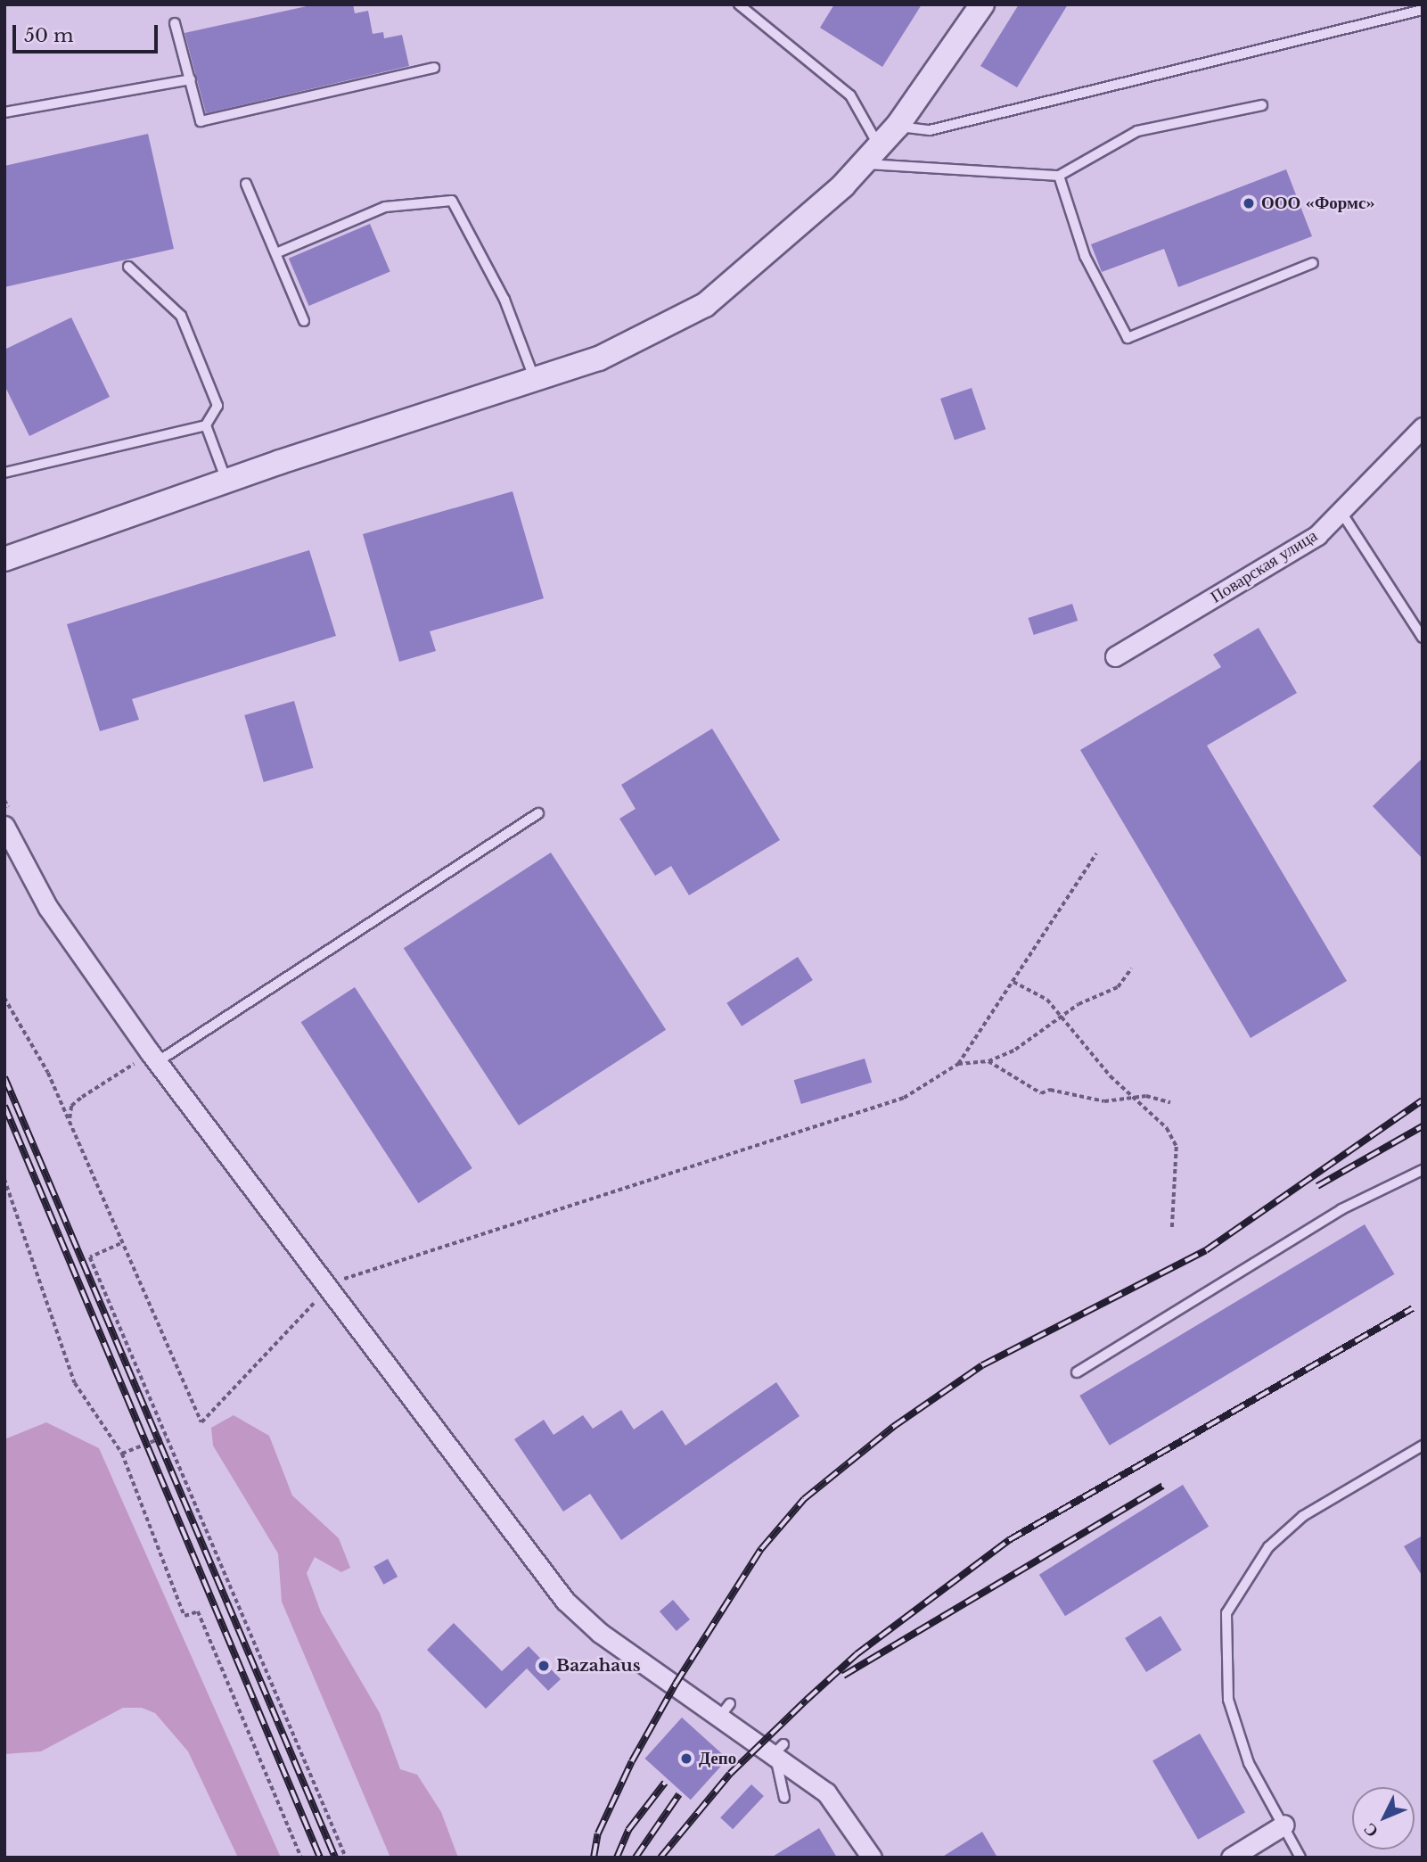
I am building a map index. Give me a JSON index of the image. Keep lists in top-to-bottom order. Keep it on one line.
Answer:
{"streets":{"street":["Поварская улица"]},"places":["ООО «Формс»","Bazahaus","Депо"],"scale_bar":"50 m","north":"bottom left"}
